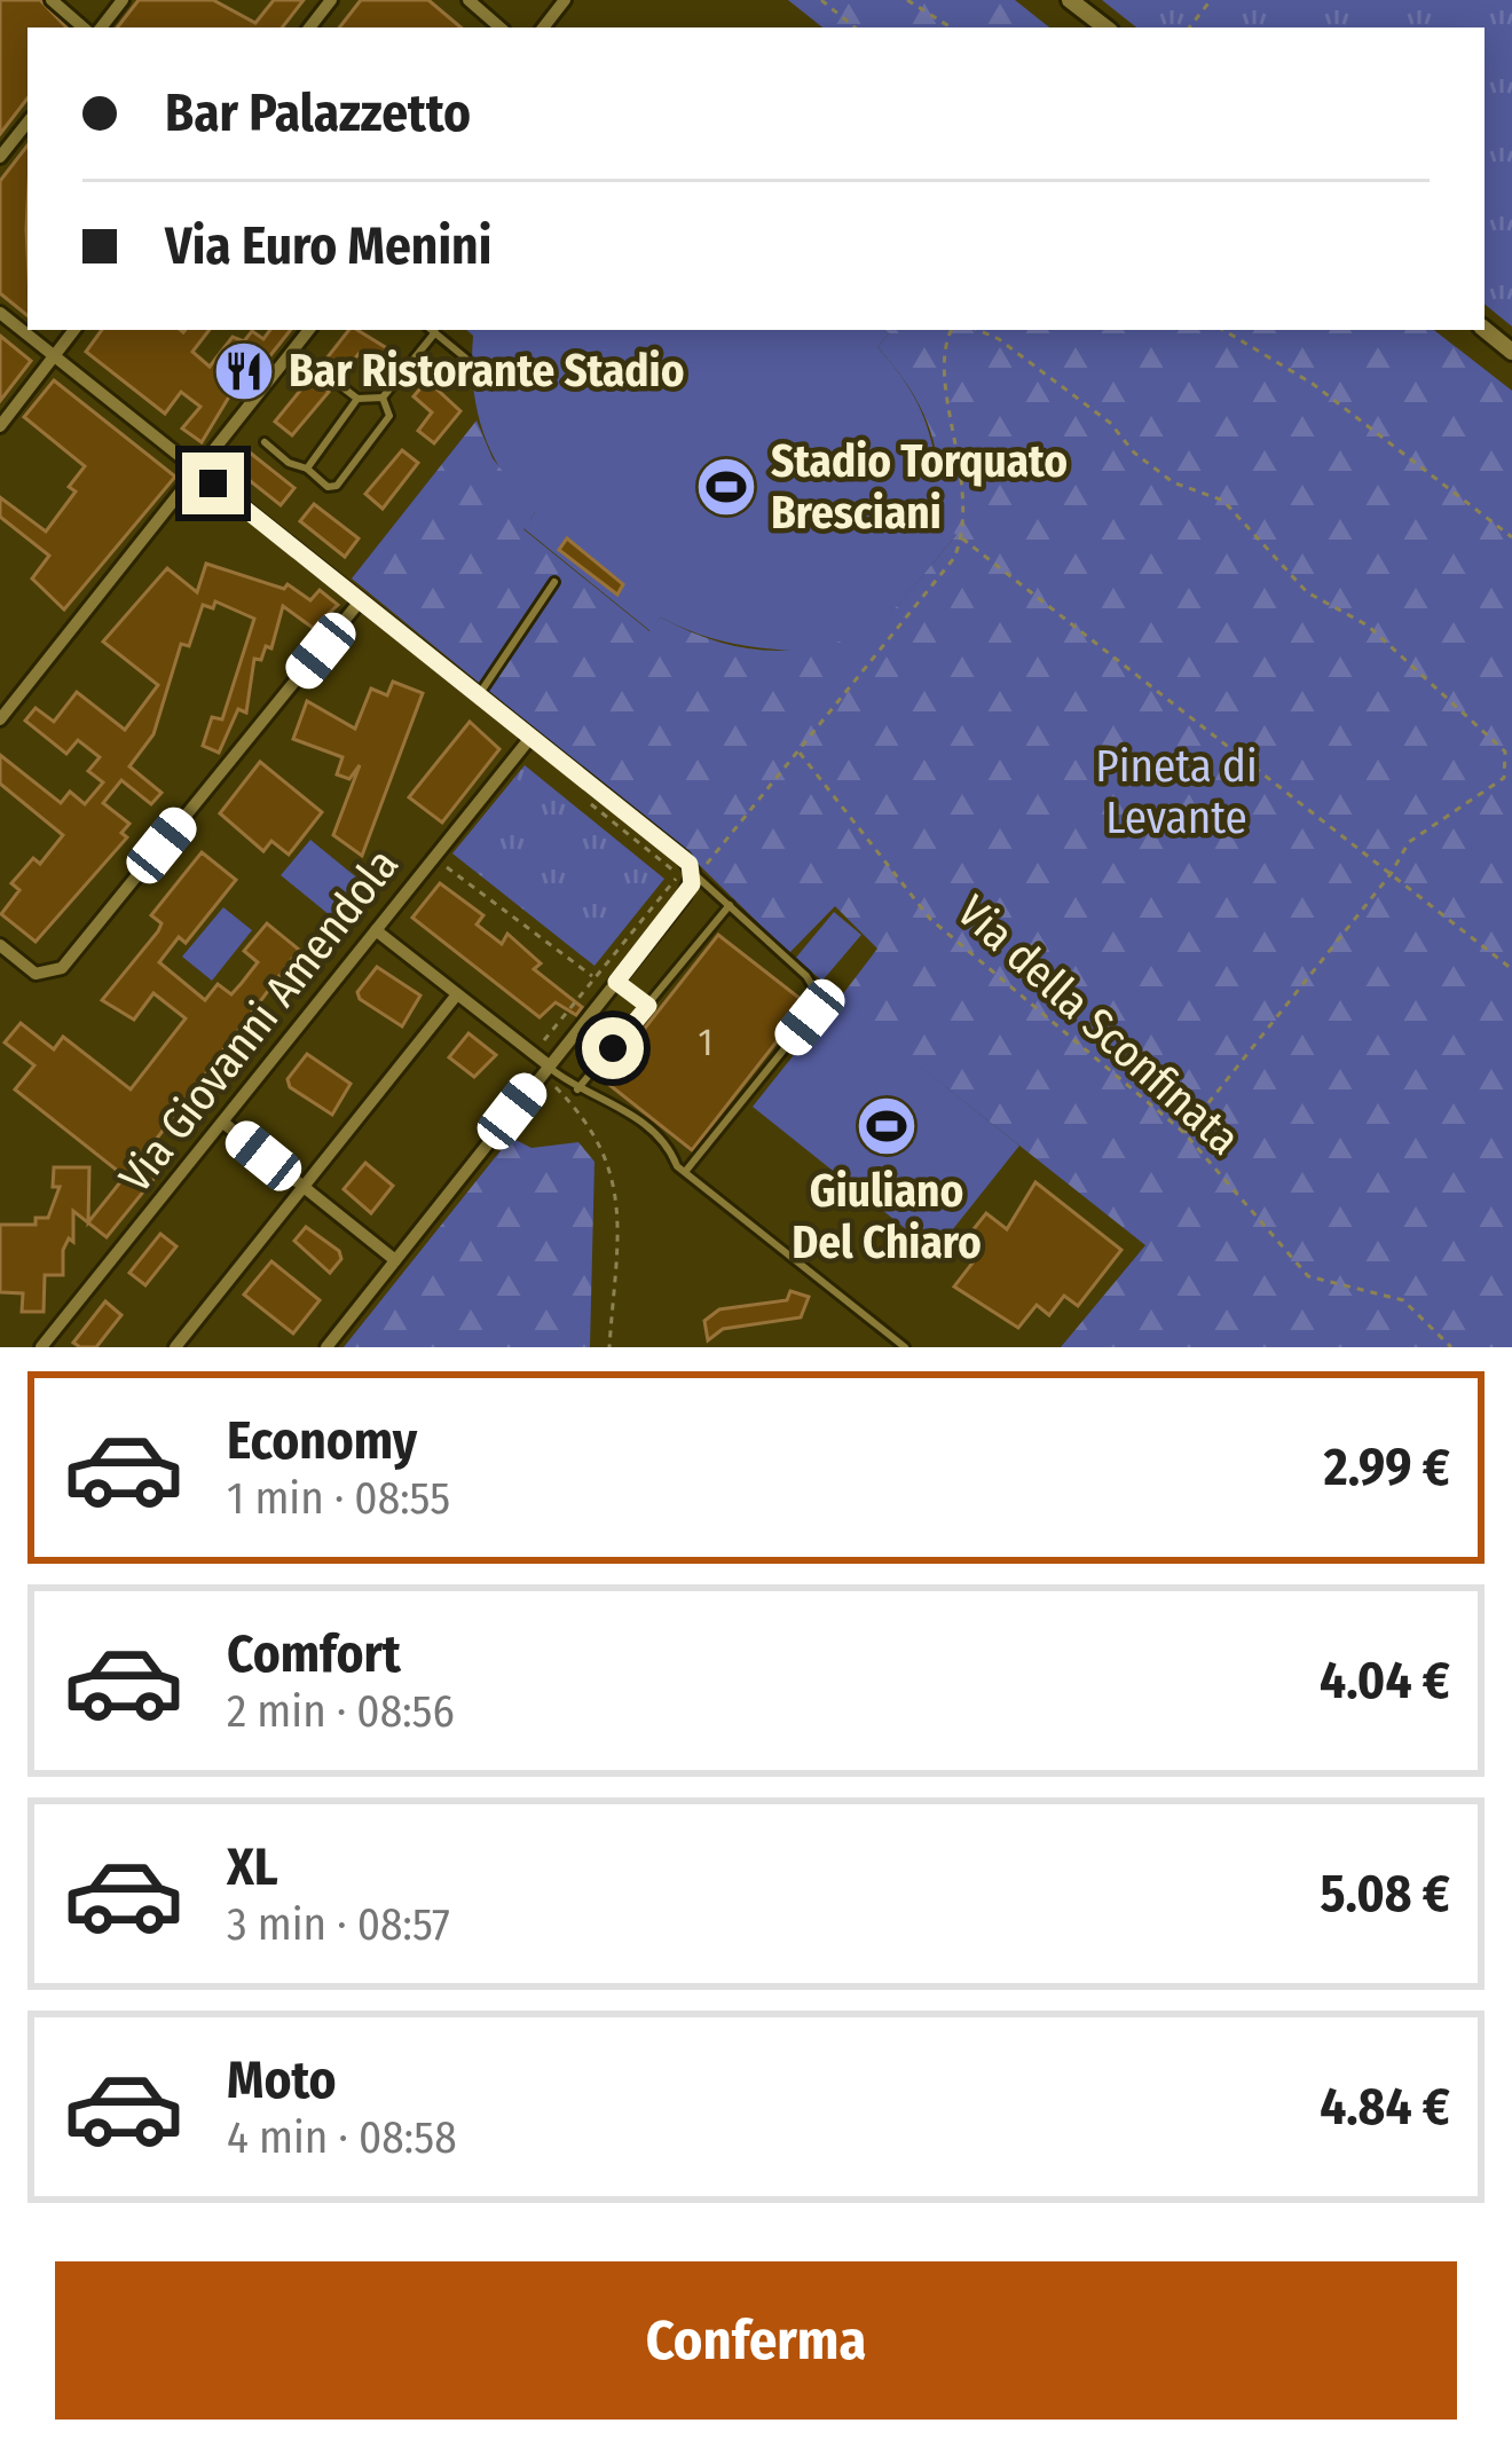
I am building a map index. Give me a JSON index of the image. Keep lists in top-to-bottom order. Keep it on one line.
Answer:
{"streets":{"street":["Via Giovanni Amendola"],"path":["Via della Sconfinata"]},"parks":["Pineta di Levante"],"places":{"restaurant":["Bar Ristorante Stadio"],"sports":["Stadio Torquato Bresciani","Giuliano Del Chiaro"]},"house_numbers":["1"],"page":{"banner":["Bar Palazzetto","Via Euro Menini"],"list":[{"name":"Economy","note":"1 min · 08:55","value":"2.99 €"},{"name":"Comfort","note":"2 min · 08:56","value":"4.04 €"},{"name":"XL","note":"3 min · 08:57","value":"5.08 €"},{"name":"Moto","note":"4 min · 08:58","value":"4.84 €"}],"buttons":"Conferma"}}
